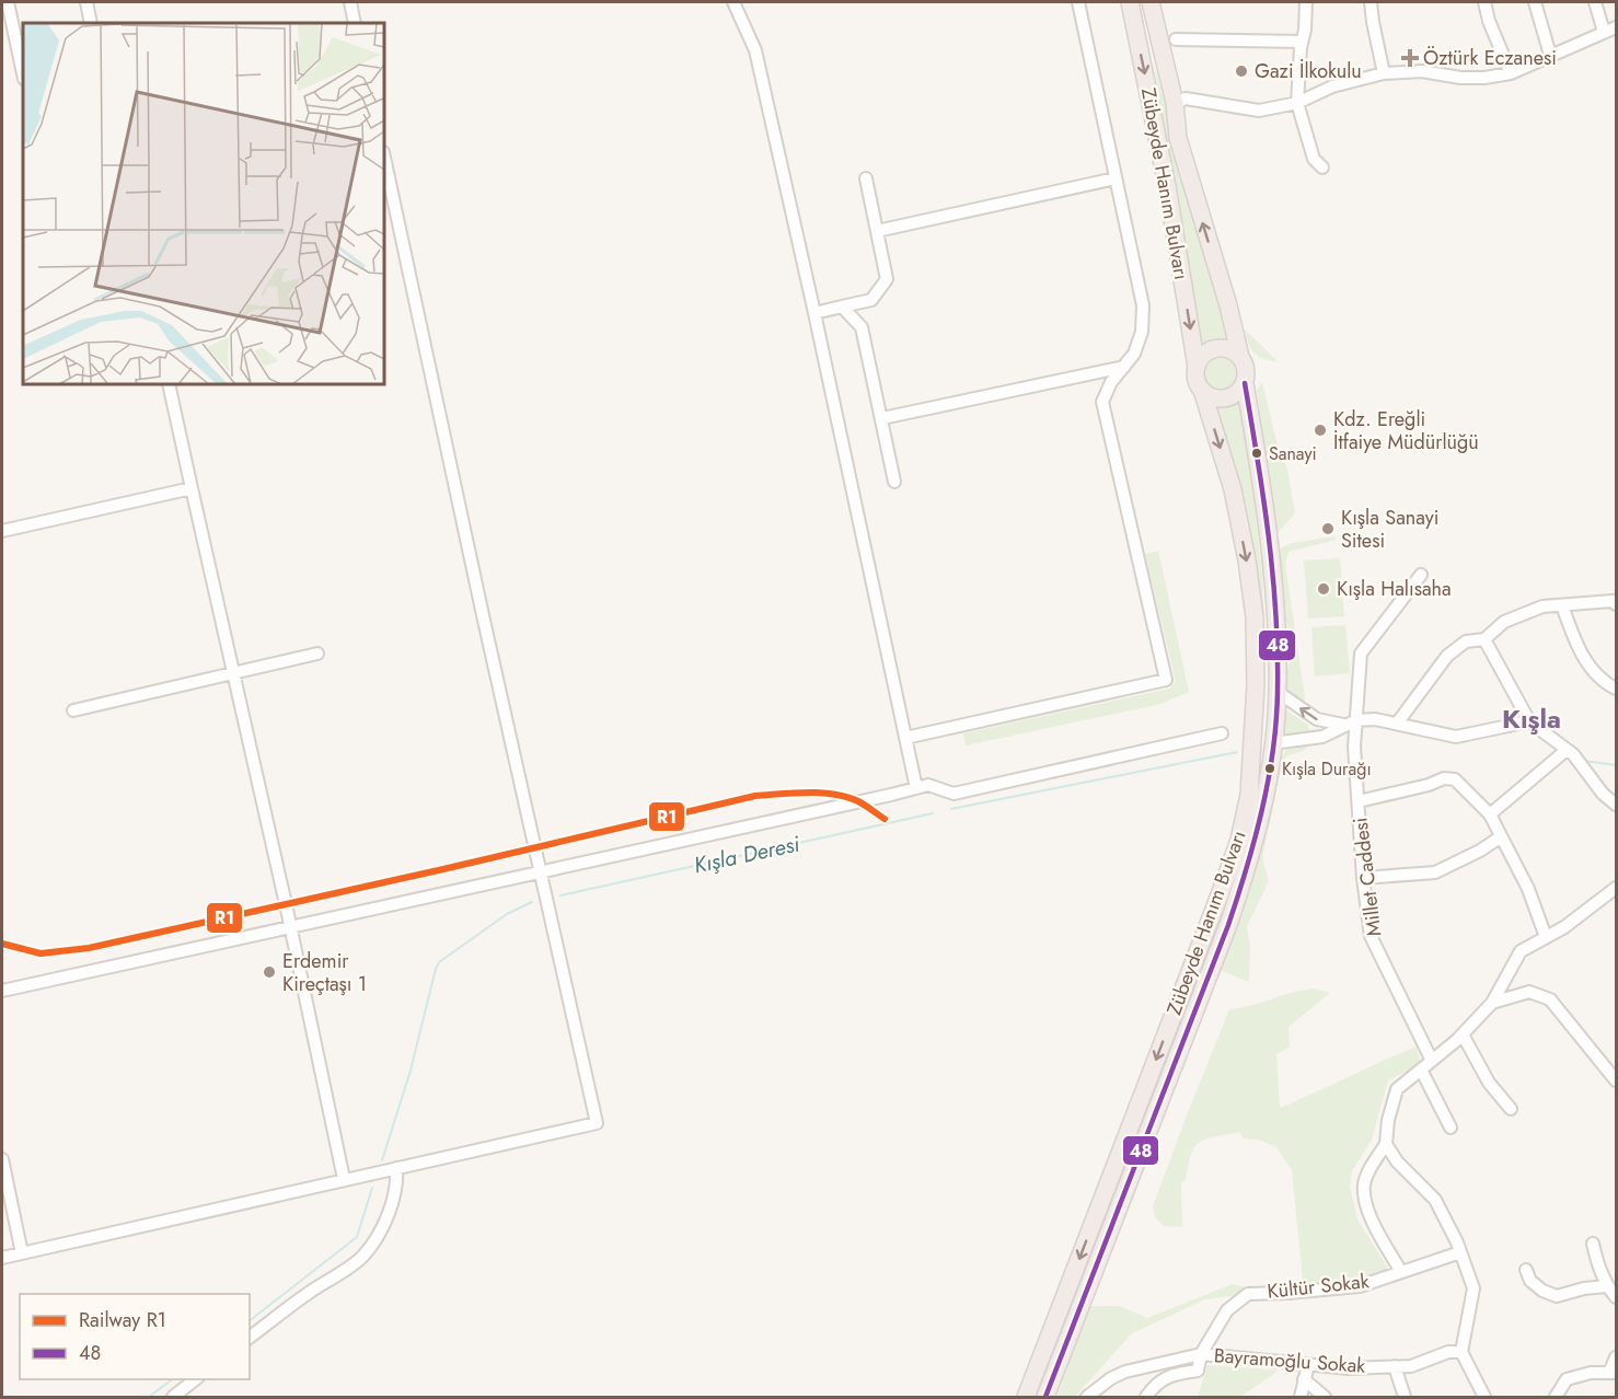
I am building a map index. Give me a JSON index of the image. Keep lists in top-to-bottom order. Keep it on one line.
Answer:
{"streets":{"highway":["Zübeyde Hanım Bulvarı"],"street":["Millet Caddesi","Kültür Sokak","Bayramoğlu Sokak"]},"crossings":[["Kültür Sokak","Bayramoğlu Sokak"]],"districts":["Kışla"],"water":["Kışla Deresi"],"places":{"health":["Öztürk Eczanesi"],"other":["Gazi İlkokulu","Kdz. Ereğli İtfaiye Müdürlüğü","Sanayi","Kışla Sanayi Sitesi","Kışla Halısaha","Kışla Durağı","Erdemir Kireçtaşı 1"]},"lines":["transit line 48","rail line R1"],"legend":["Railway R1","48"]}
